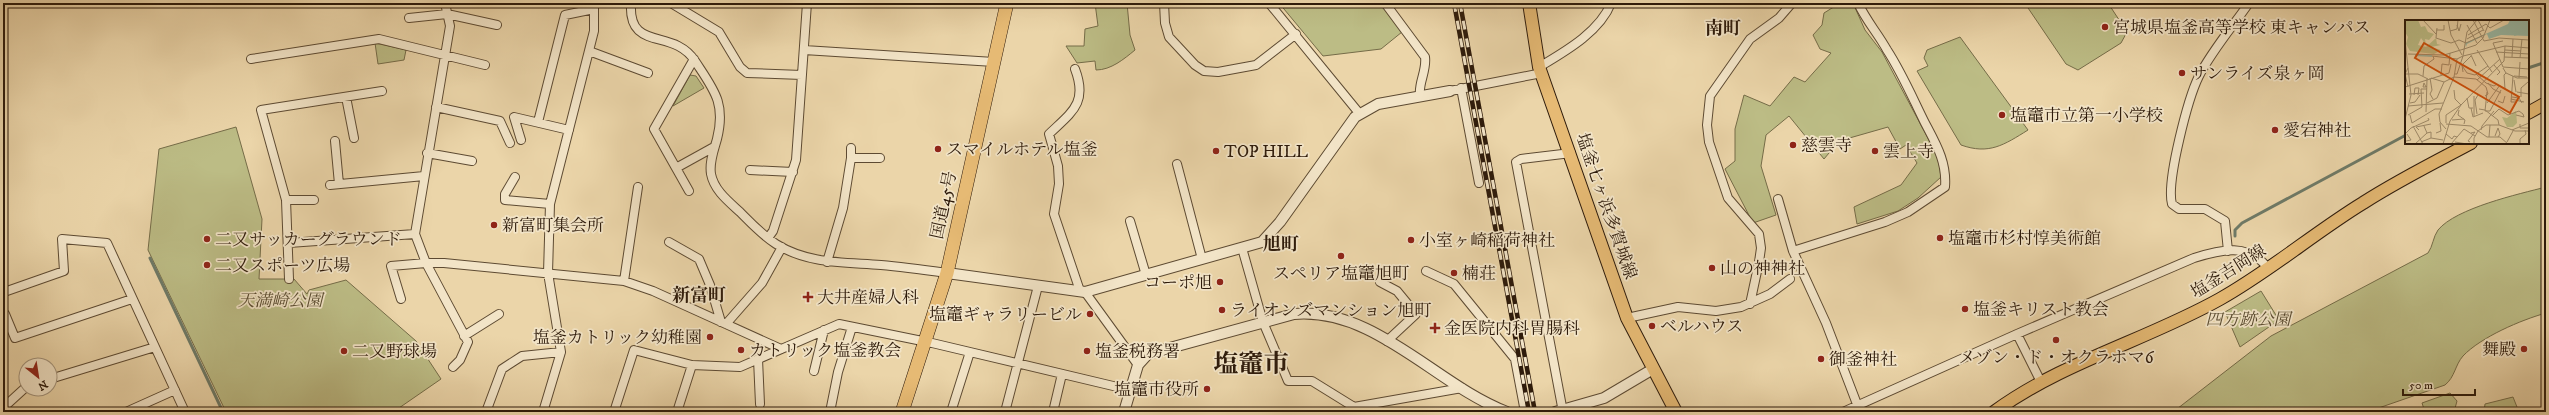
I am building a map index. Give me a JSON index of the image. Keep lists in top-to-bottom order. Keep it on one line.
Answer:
{"streets":{"highway":["国道45号"],"main road":["塩釜七ヶ浜多賀城線","塩釜吉岡線"]},"districts":["南町","旭町","新富町","塩竈市"],"parks":["天満崎公園","四方跡公園"],"places":{"other":["宮城県塩釜高等学校 東キャンパス","サンライズ泉ヶ岡","塩竈市立第一小学校","愛宕神社","慈雲寺","スマイルホテル塩釜","TOP HILL","雲上寺","新富町集会所","塩竈市杉村惇美術館","二又サッカーグラウンド","小室ヶ崎稲荷神社","スペリア塩竈旭町","二又スポーツ広場","山の神神社","楠荘","コーポ旭","塩釜キリスト教会","ライオンズマンション旭町","塩竈ギャラリービル","ベルハウス","塩釜カトリック幼稚園","メゾン・ド・オクラホマ6","舞殿","カトリック塩釜教会","二又野球場","塩釜税務署","御釜神社","塩竈市役所"],"health":["大井産婦人科","金医院内科胃腸科"]},"scale_bar":"50 m","north":"bottom right"}
